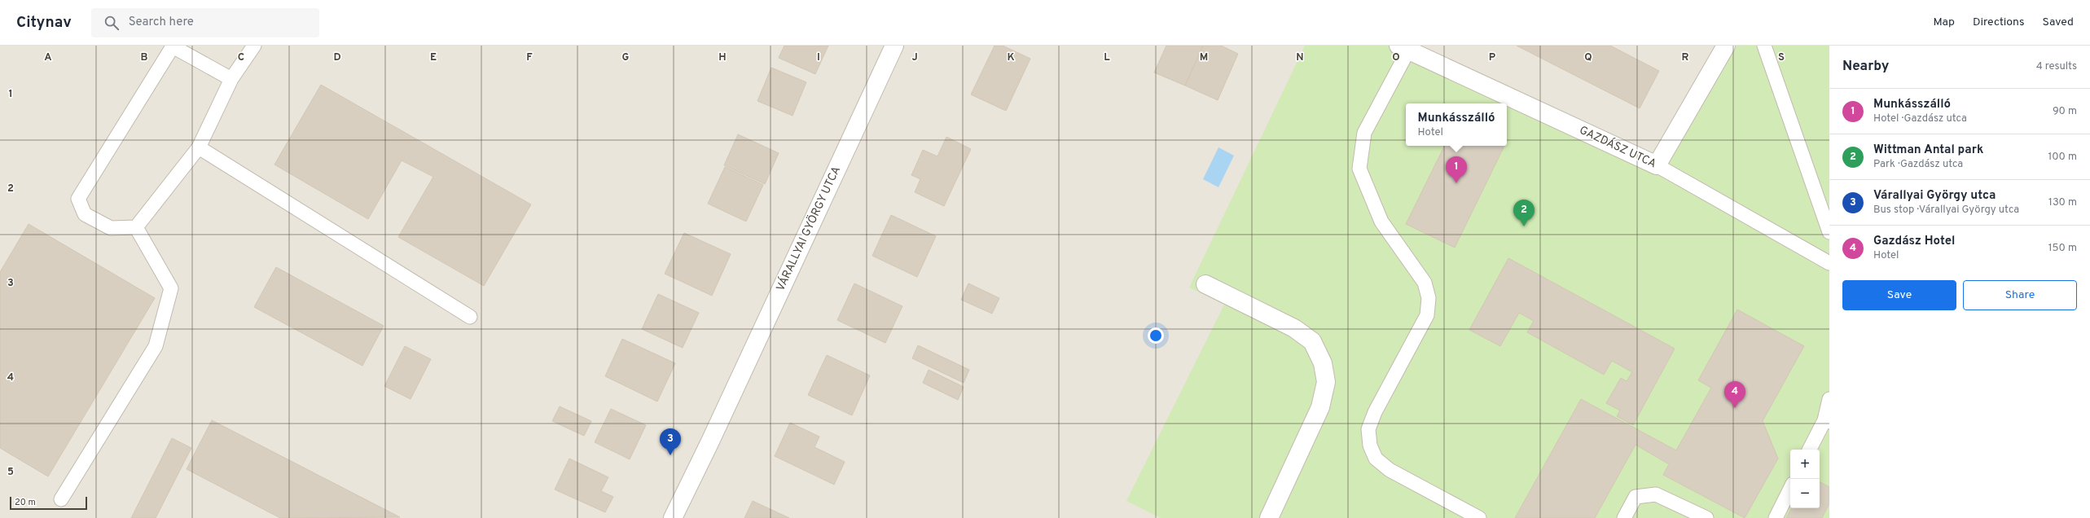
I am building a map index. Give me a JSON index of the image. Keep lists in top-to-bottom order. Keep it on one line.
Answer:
{"streets":{"street":["GAZDÁSZ UTCA","VÁRALLYAI GYÖRGY UTCA"]},"scale_bar":"20 m","page":{"header":"Citynav","search":"Search here","nav":["Map","Directions","Saved"],"heading":["Nearby","4 results"],"list":[{"mark":"1","name":"Munkásszálló","note":"Hotel · Gazdász utca","value":"90 m"},{"mark":"2","name":"Wittman Antal park","note":"Park · Gazdász utca","value":"100 m"},{"mark":"3","name":"Várallyai György utca","note":"Bus stop · Várallyai György utca","value":"130 m"},{"mark":"4","name":"Gazdász Hotel","note":"Hotel","value":"150 m"}],"popup":["Munkásszálló","Hotel"],"pins":["1","2","4","3"],"buttons":["Save","Share"],"map_buttons":["+","−"],"scale":"20 m"},"grid":{"columns":["A","B","C","D","E","F","G","H","I","J","K","L","M","N","O","P","Q","R","S"],"rows":["1","2","3","4","5"]}}
